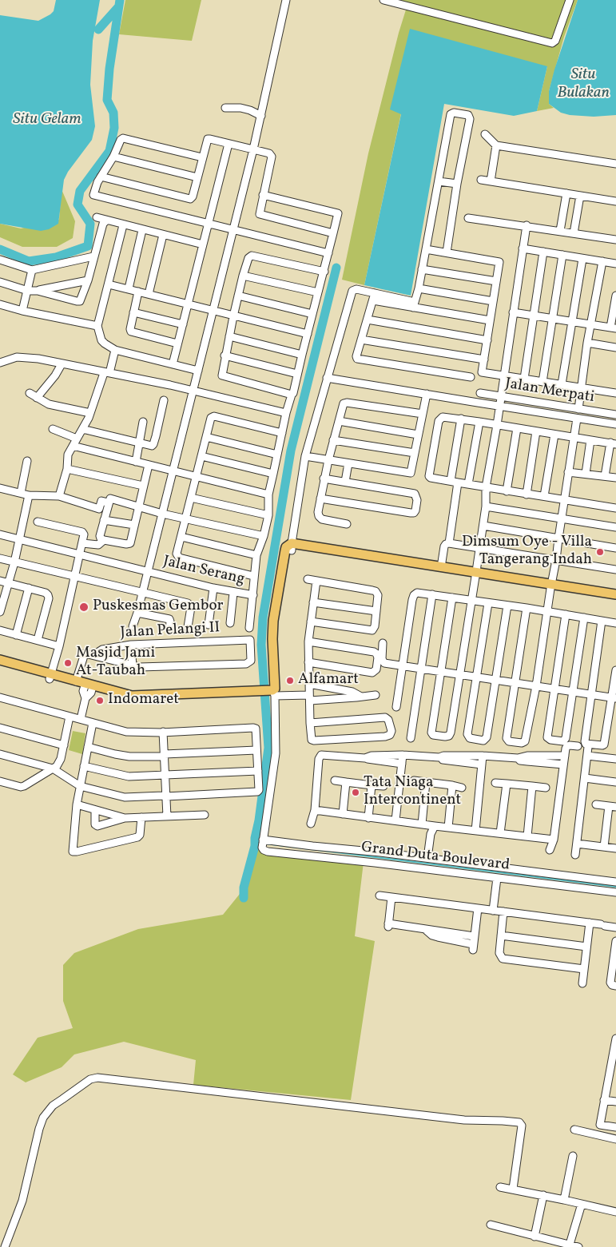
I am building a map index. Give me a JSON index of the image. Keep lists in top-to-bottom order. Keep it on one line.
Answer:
{"streets":{"street":["Jalan Merpati","Jalan Serang","Jalan Pelangi II","Grand Duta Boulevard"]},"water":["Situ Bulakan","Situ Gelam"],"places":["Dimsum Oye - Villa Tangerang Indah","Puskesmas Gembor","Masjid Jami At-Taubah","Alfamart","Indomaret","Tata Niaga Intercontinent"]}
